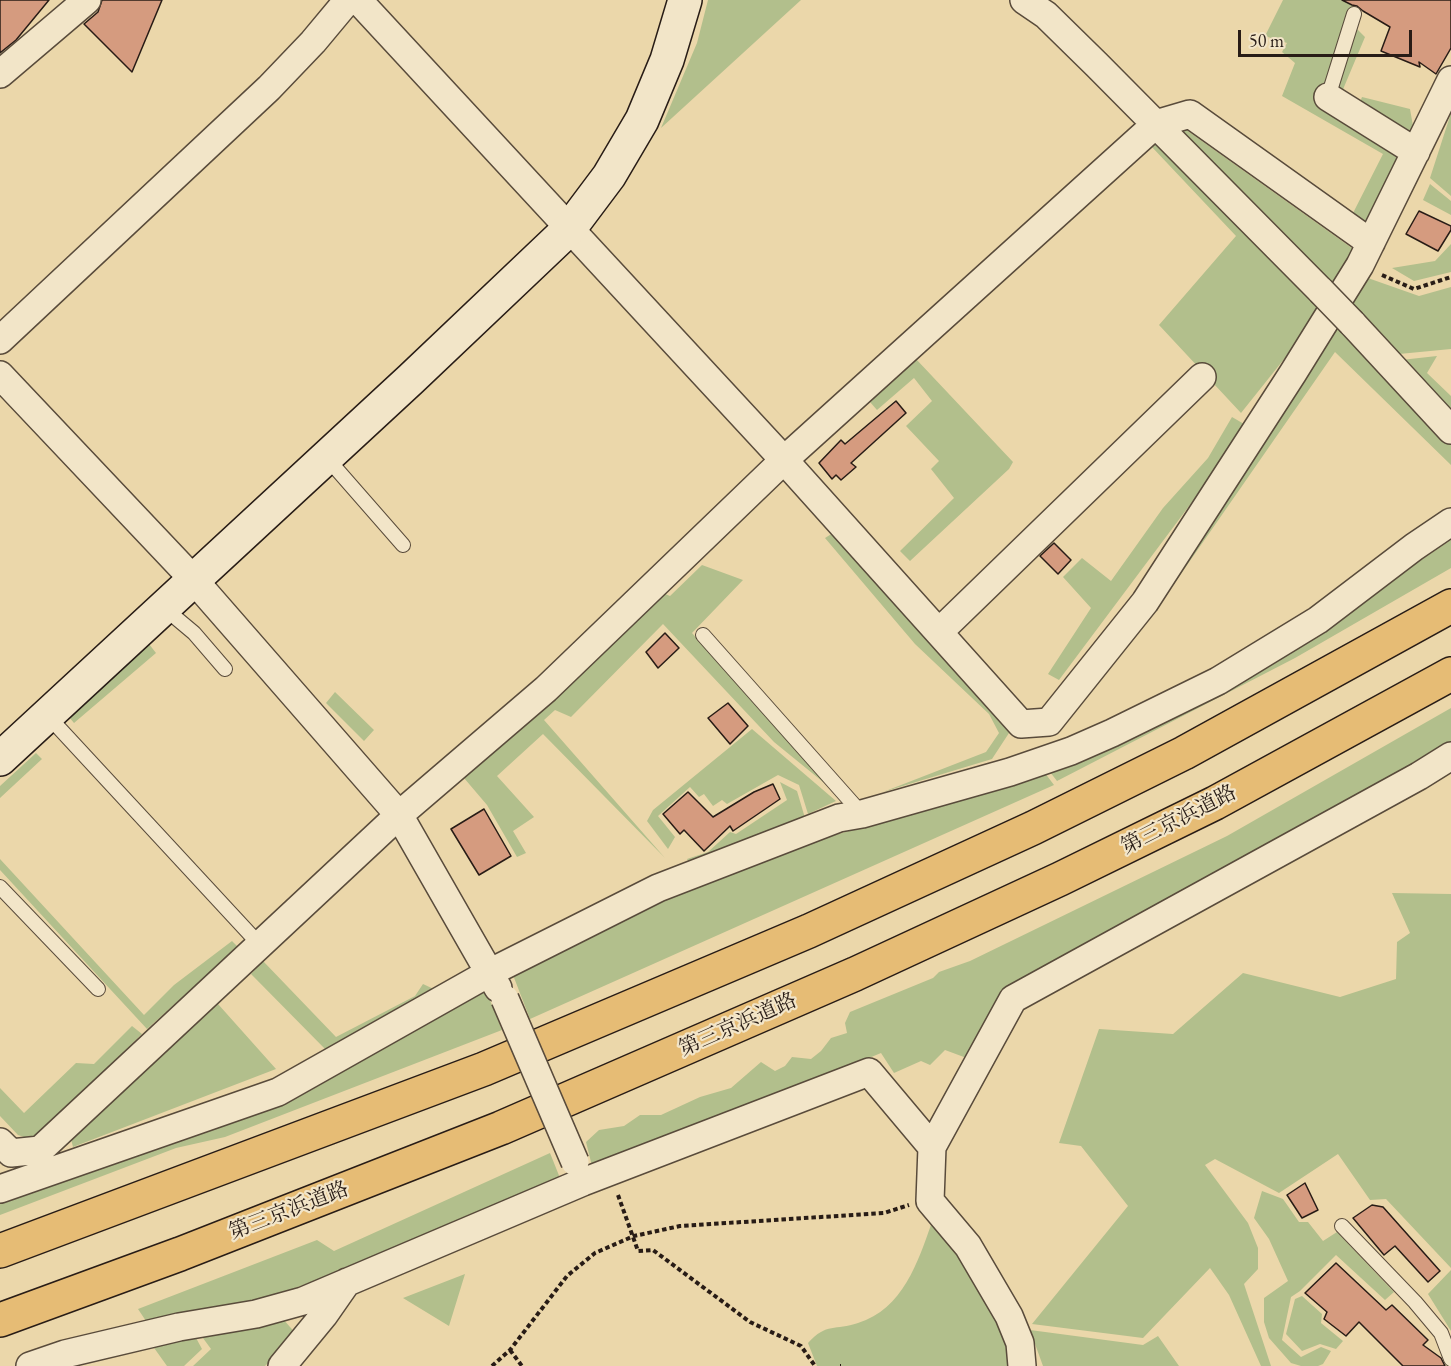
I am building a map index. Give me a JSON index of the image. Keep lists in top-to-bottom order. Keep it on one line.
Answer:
{"streets":{"highway":["第三京浜道路"]},"scale_bar":"50 m"}
